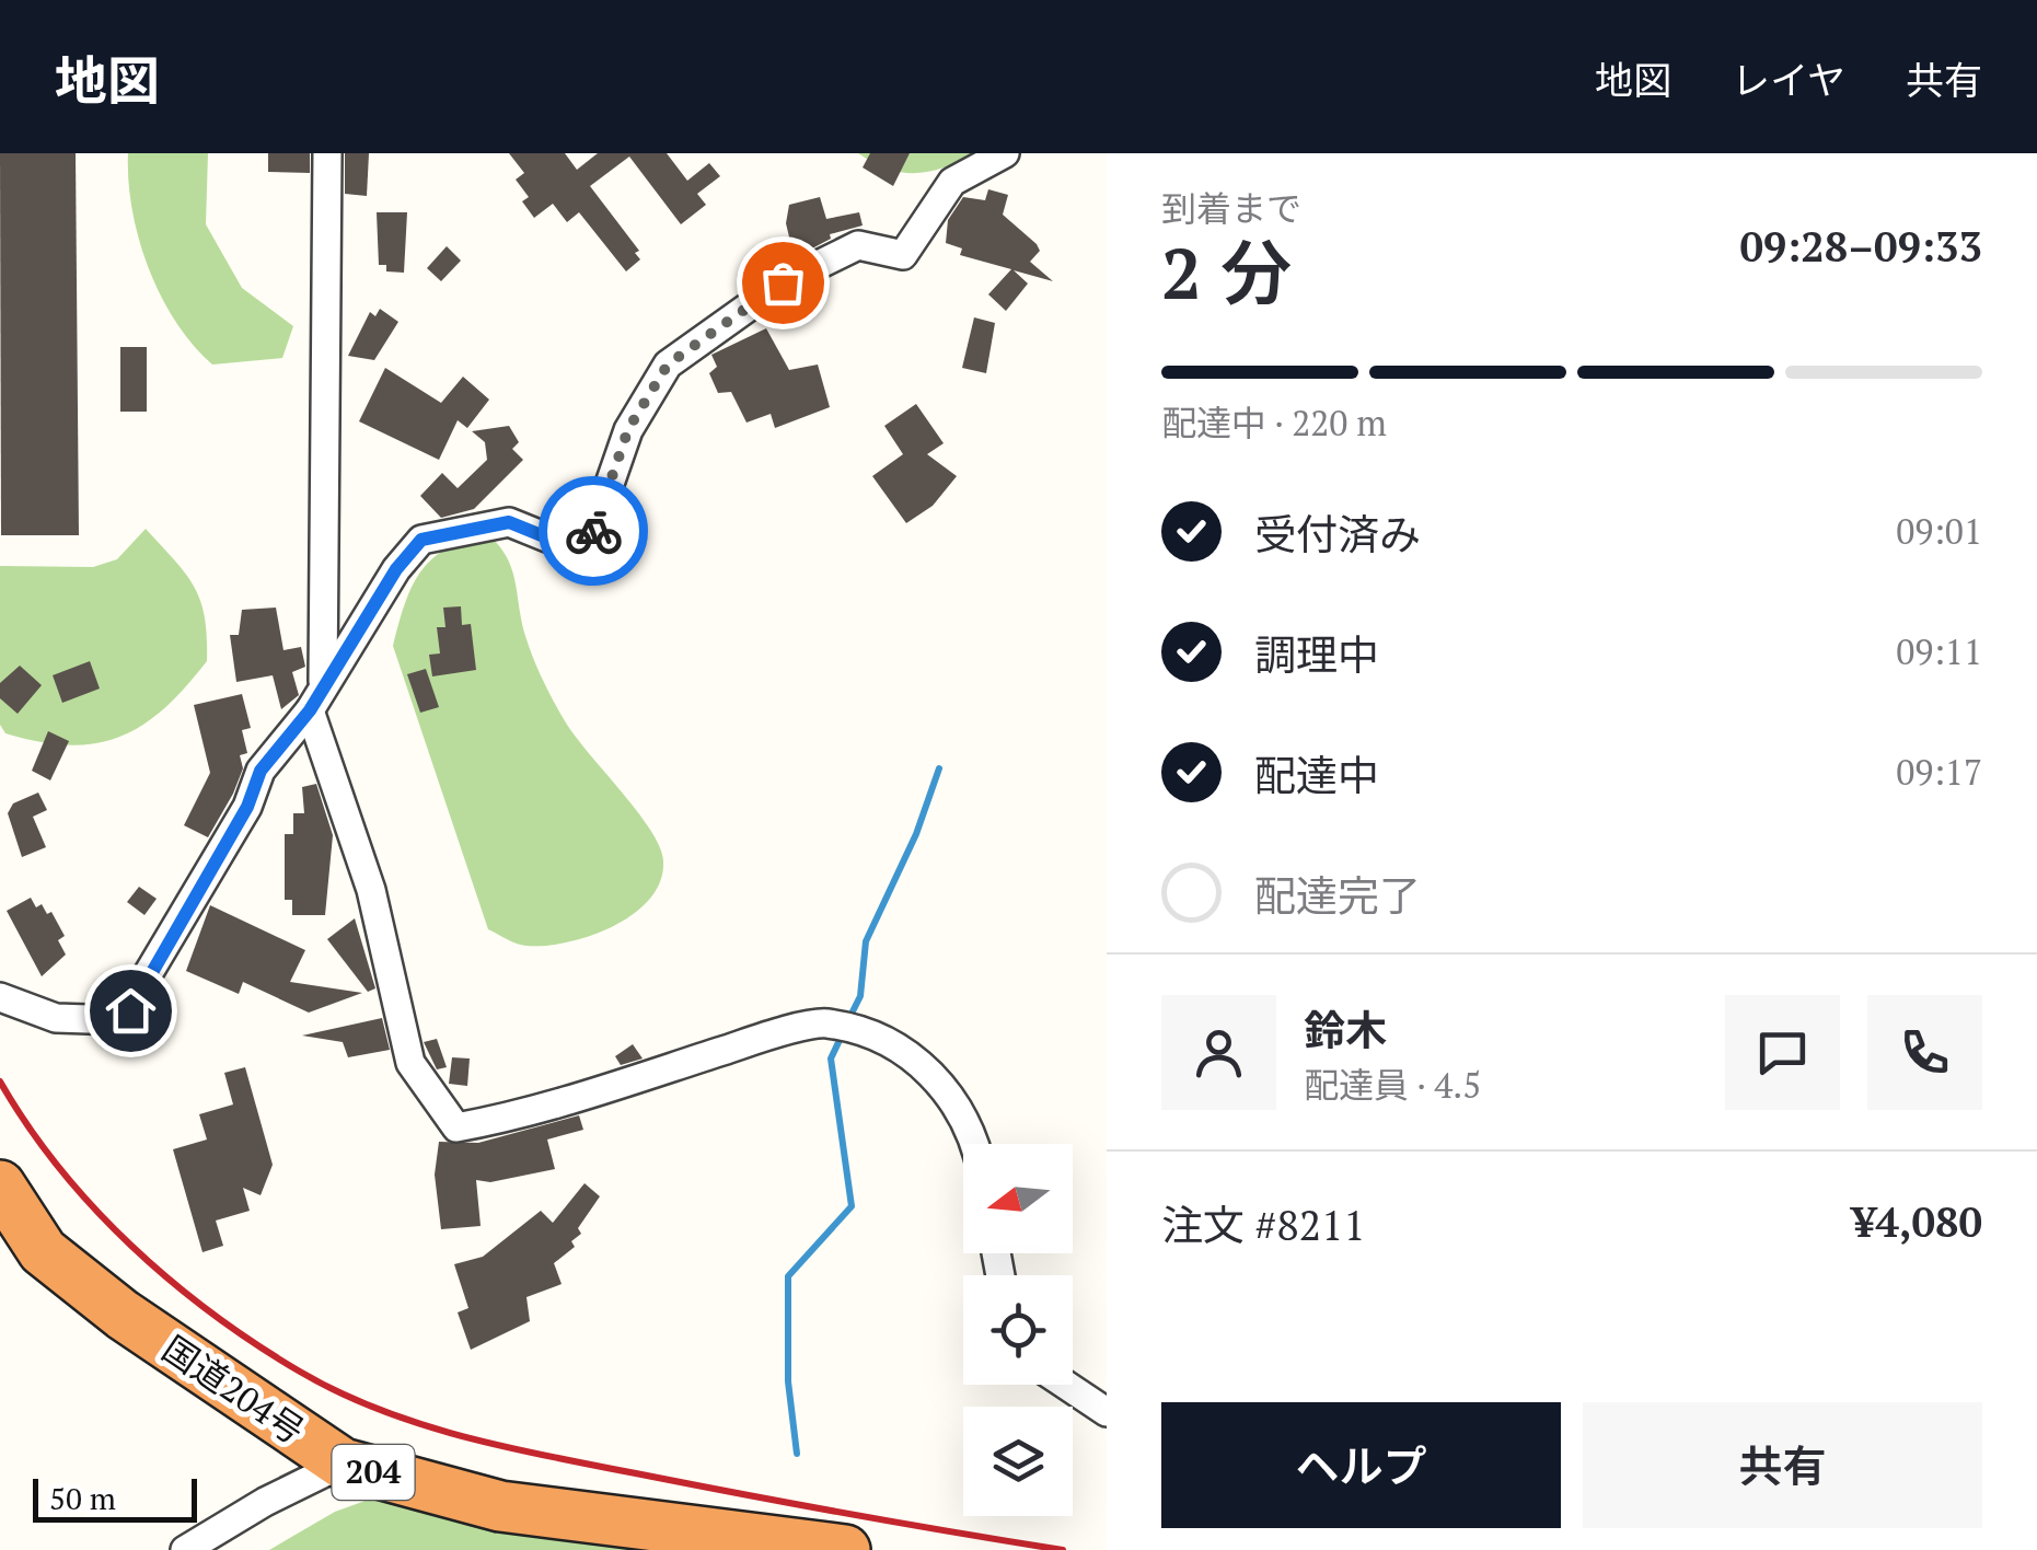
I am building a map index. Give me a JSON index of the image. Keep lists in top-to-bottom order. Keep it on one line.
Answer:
{"streets":{"highway":["国道204号","204"]},"scale_bar":"50 m","north":"left","page":{"header":"地図","nav":["地図","レイヤ","共有"],"heading":["2 分","到着まで","09:28–09:33"],"panel":["鈴木","配達員 · 4.5","注文 #8211","¥4,080"],"bar":"配達中 · 220 m","list":[["受付済み","09:01"],["調理中","09:11"],["配達中","09:17"],"配達完了"],"buttons":["ヘルプ","共有"],"scale":"50 m"}}
